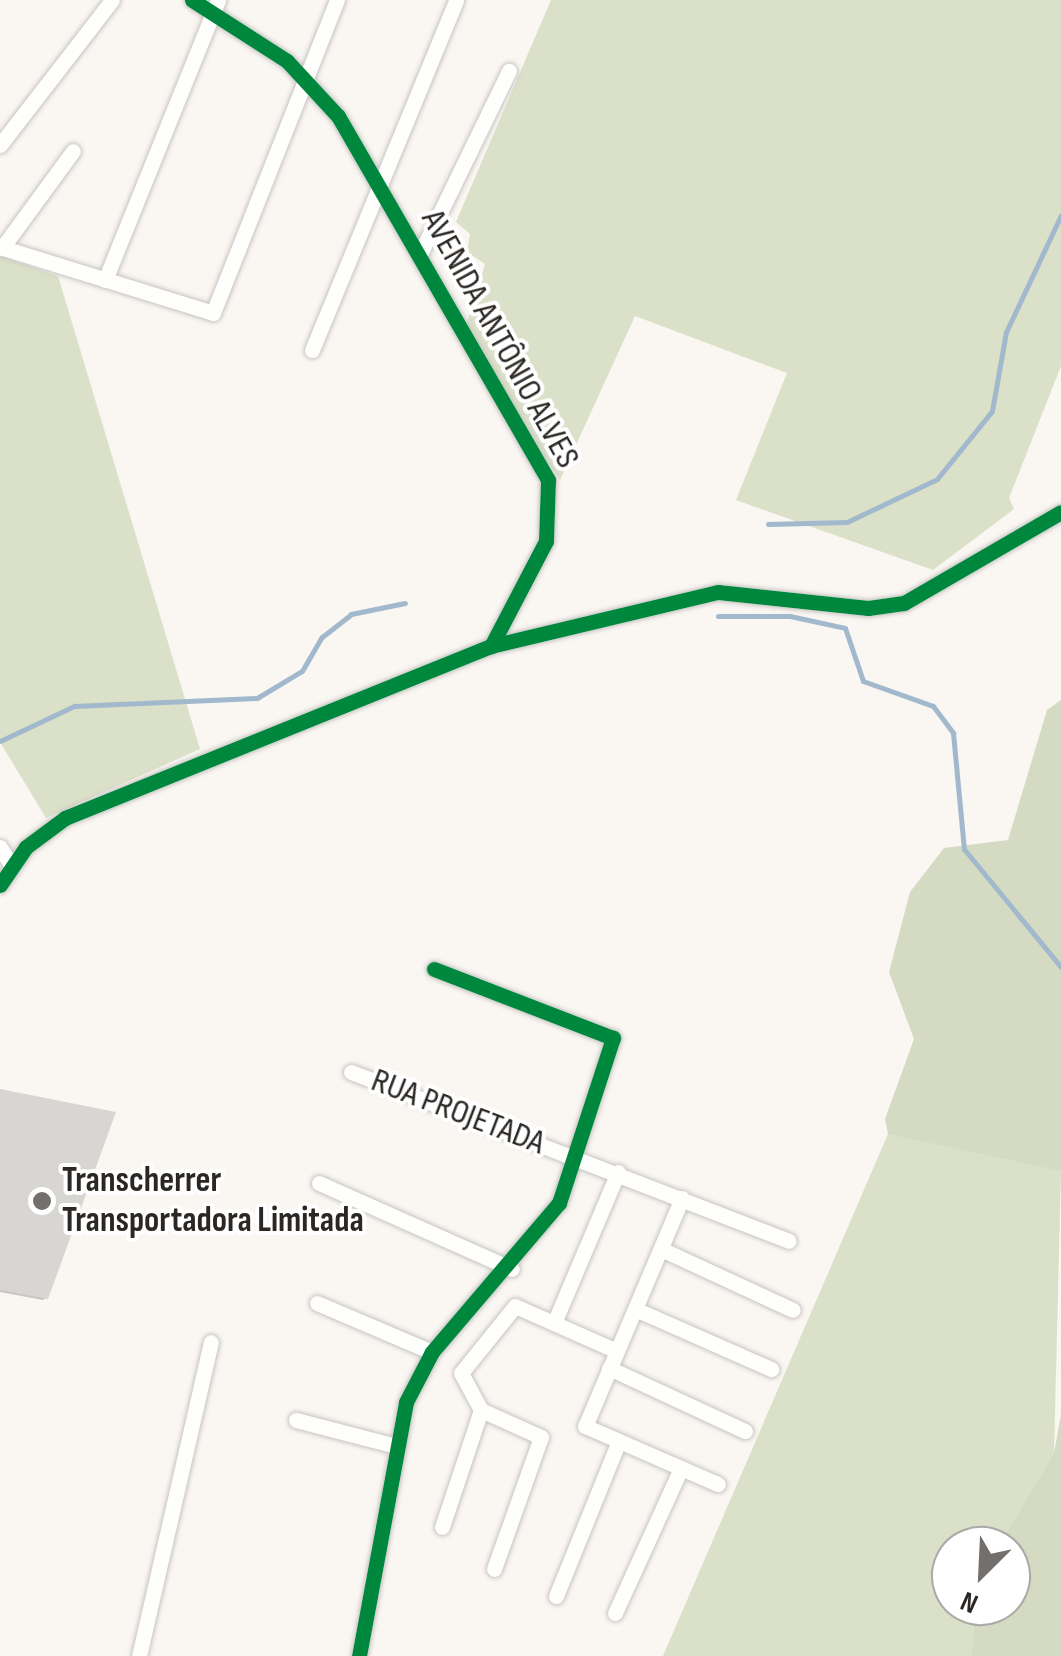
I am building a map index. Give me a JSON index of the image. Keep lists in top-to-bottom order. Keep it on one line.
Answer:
{"streets":{"street":["AVENIDA ANTÔNIO ALVES","RUA PROJETADA"]},"places":["Transcherrer Transportadora Limitada"],"north":"bottom left"}
